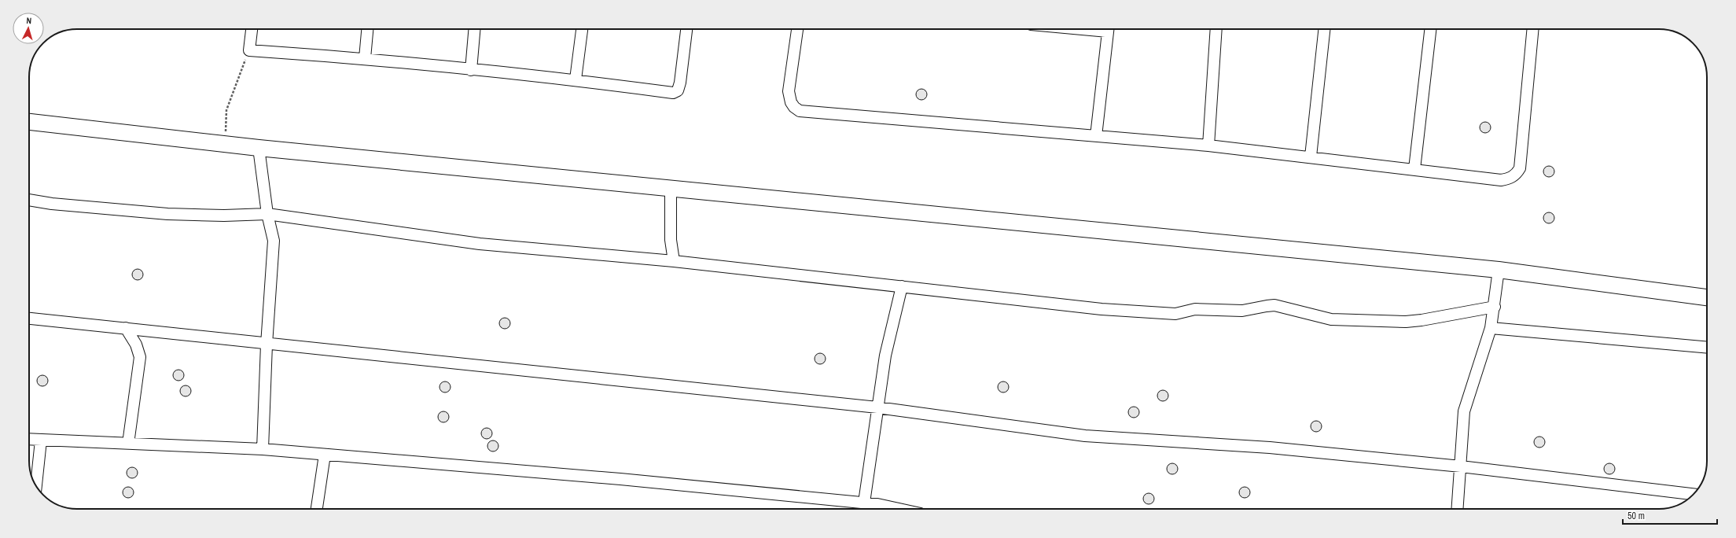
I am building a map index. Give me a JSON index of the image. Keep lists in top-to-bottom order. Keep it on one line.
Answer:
{"scale_bar":"50 m","north":"top"}
